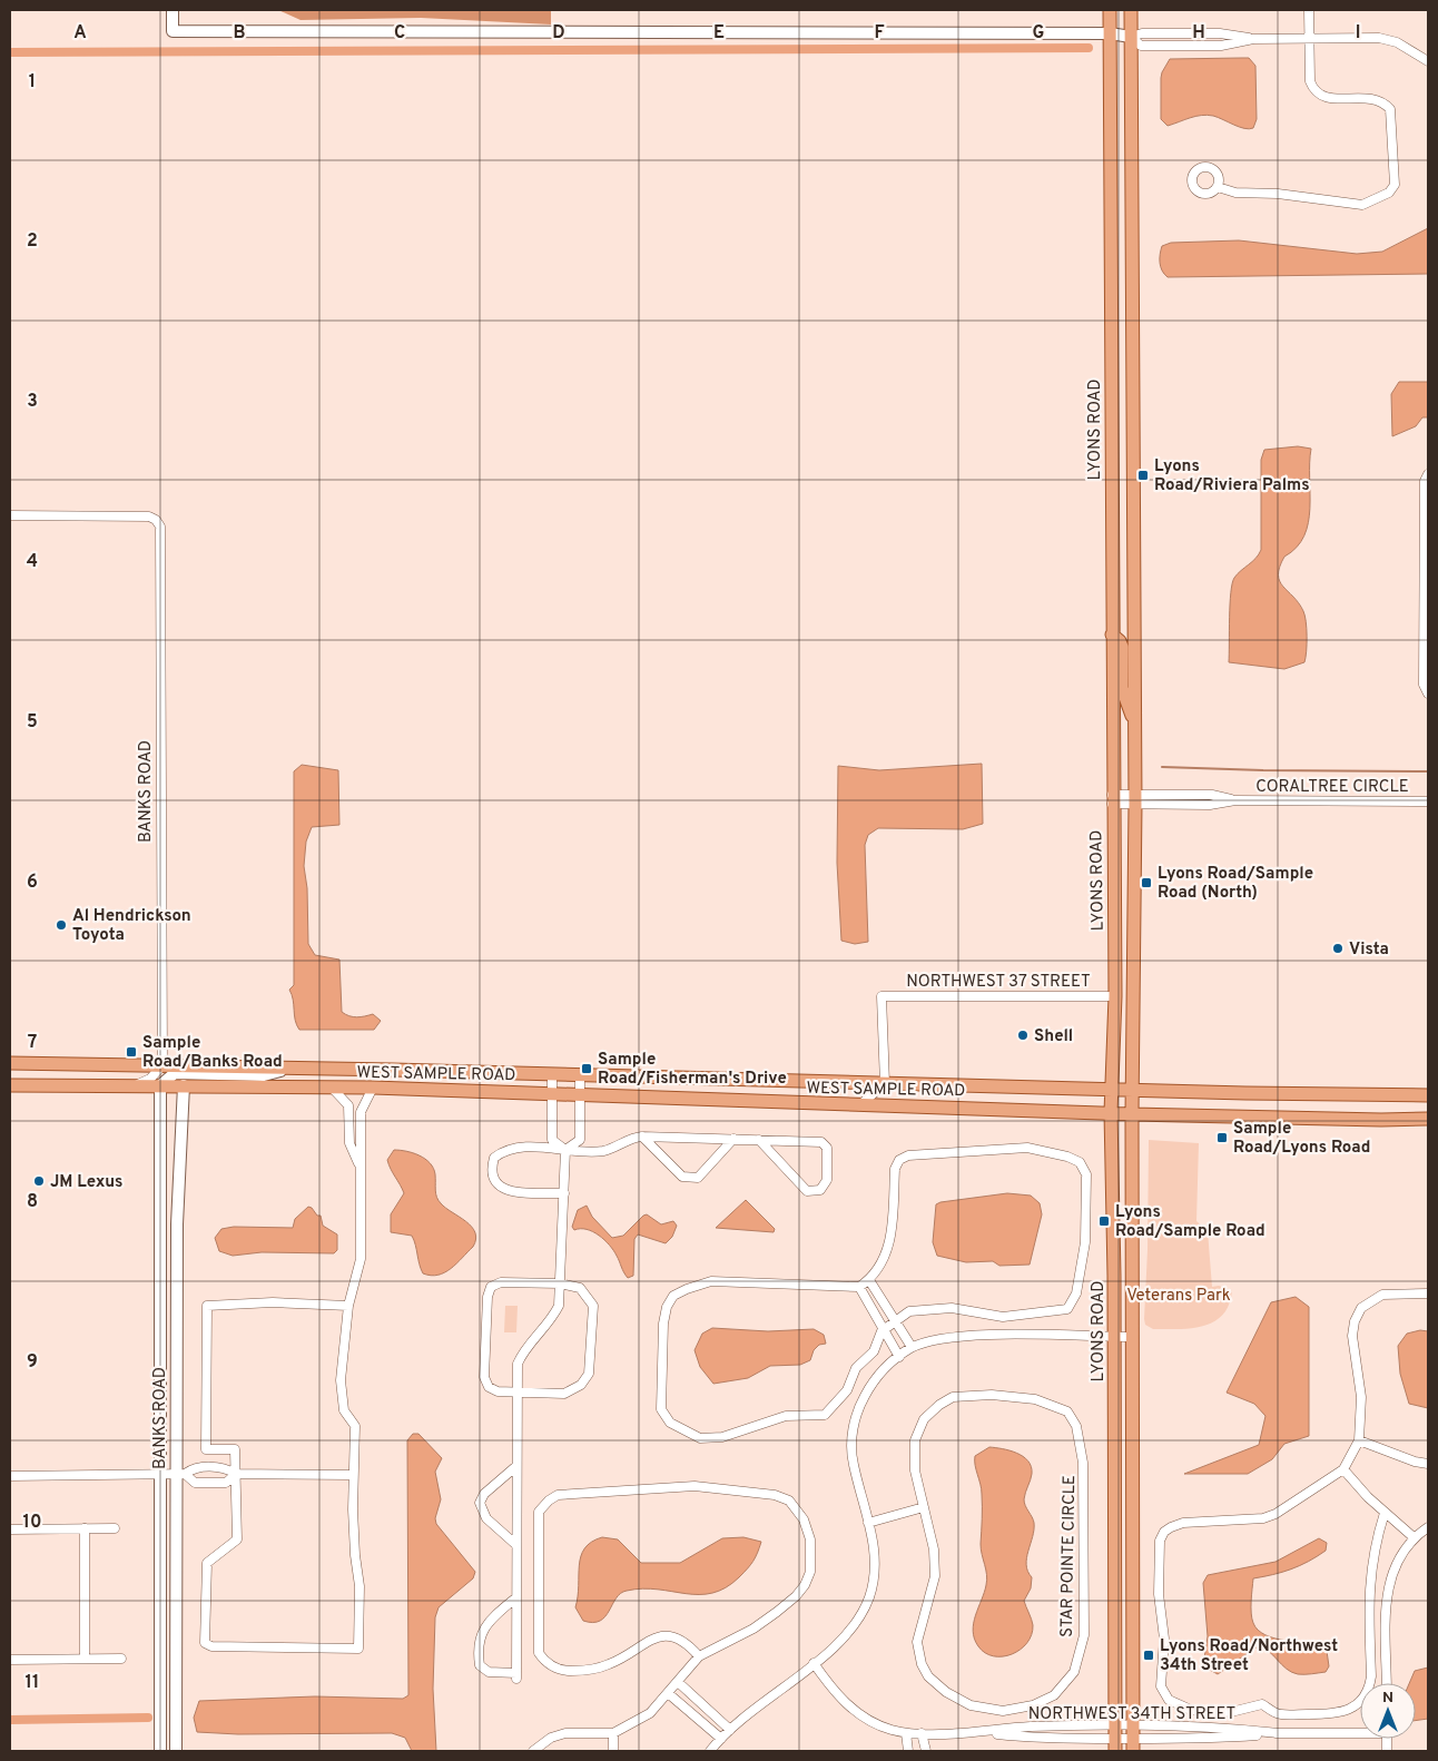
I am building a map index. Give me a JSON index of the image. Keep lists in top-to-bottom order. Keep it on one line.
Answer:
{"streets":{"main road":["LYONS ROAD","WEST SAMPLE ROAD"],"street":["CORALTREE CIRCLE","BANKS ROAD","NORTHWEST 37 STREET","STAR POINTE CIRCLE","NORTHWEST 34TH STREET"]},"crossings":[["LYONS ROAD","CORALTREE CIRCLE"],["LYONS ROAD","NORTHWEST 37 STREET"],["LYONS ROAD","WEST SAMPLE ROAD"],["LYONS ROAD","NORTHWEST 34TH STREET"],["BANKS ROAD","WEST SAMPLE ROAD"],["NORTHWEST 37 STREET","WEST SAMPLE ROAD"]],"parks":["Veterans Park"],"places":{"transit":["Lyons Road/Riviera Palms","Lyons Road/Sample Road (North)","Sample Road/Banks Road","Sample Road/Fisherman's Drive","Sample Road/Lyons Road","Lyons Road/Sample Road","Lyons Road/Northwest 34th Street"],"other":["Al Hendrickson Toyota","Vista","Shell","JM Lexus"]},"north":"top","grid":{"columns":["A","B","C","D","E","F","G","H","I"],"rows":["1","2","3","4","5","6","7","8","9","10","11"]}}
